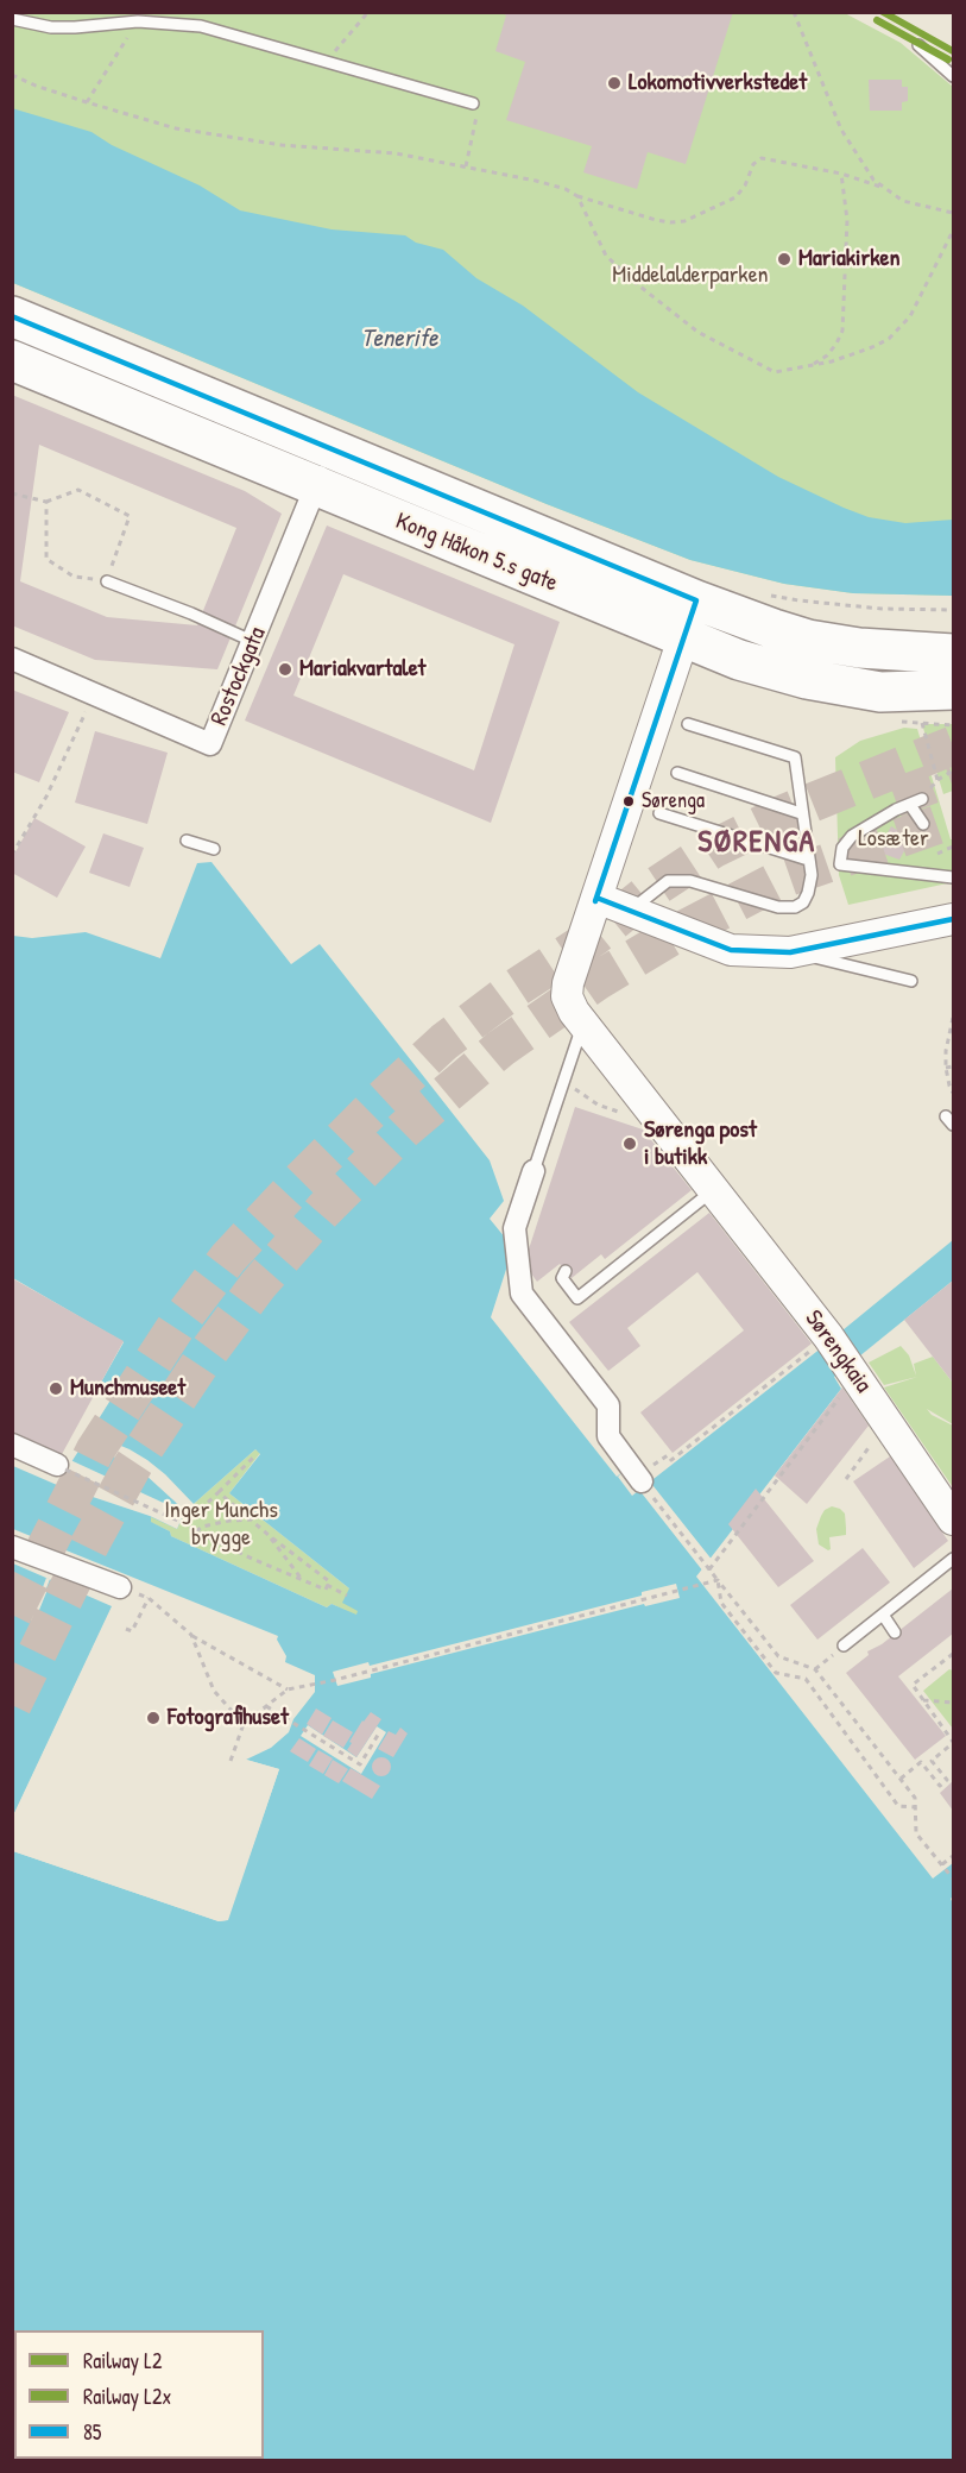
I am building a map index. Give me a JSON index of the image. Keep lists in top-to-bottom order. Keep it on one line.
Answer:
{"streets":{"highway":["Kong Håkon 5.s gate"],"street":["Rostockgata","Sørengkaia"]},"crossings":[["Kong Håkon 5.s gate","Rostockgata"],["Kong Håkon 5.s gate","Sørengkaia"]],"districts":["SØRENGA"],"water":["Tenerife"],"parks":["Middelalderparken","Losæter","Inger Munchs brygge"],"places":["Lokomotivverkstedet","Mariakirken","Mariakvartalet","Sørenga","Sørenga post i butikk","Munchmuseet","Fotografihuset"],"lines":["rail line L2","rail line L2x","transit line 85"],"legend":["Railway L2","Railway L2x","85"]}
